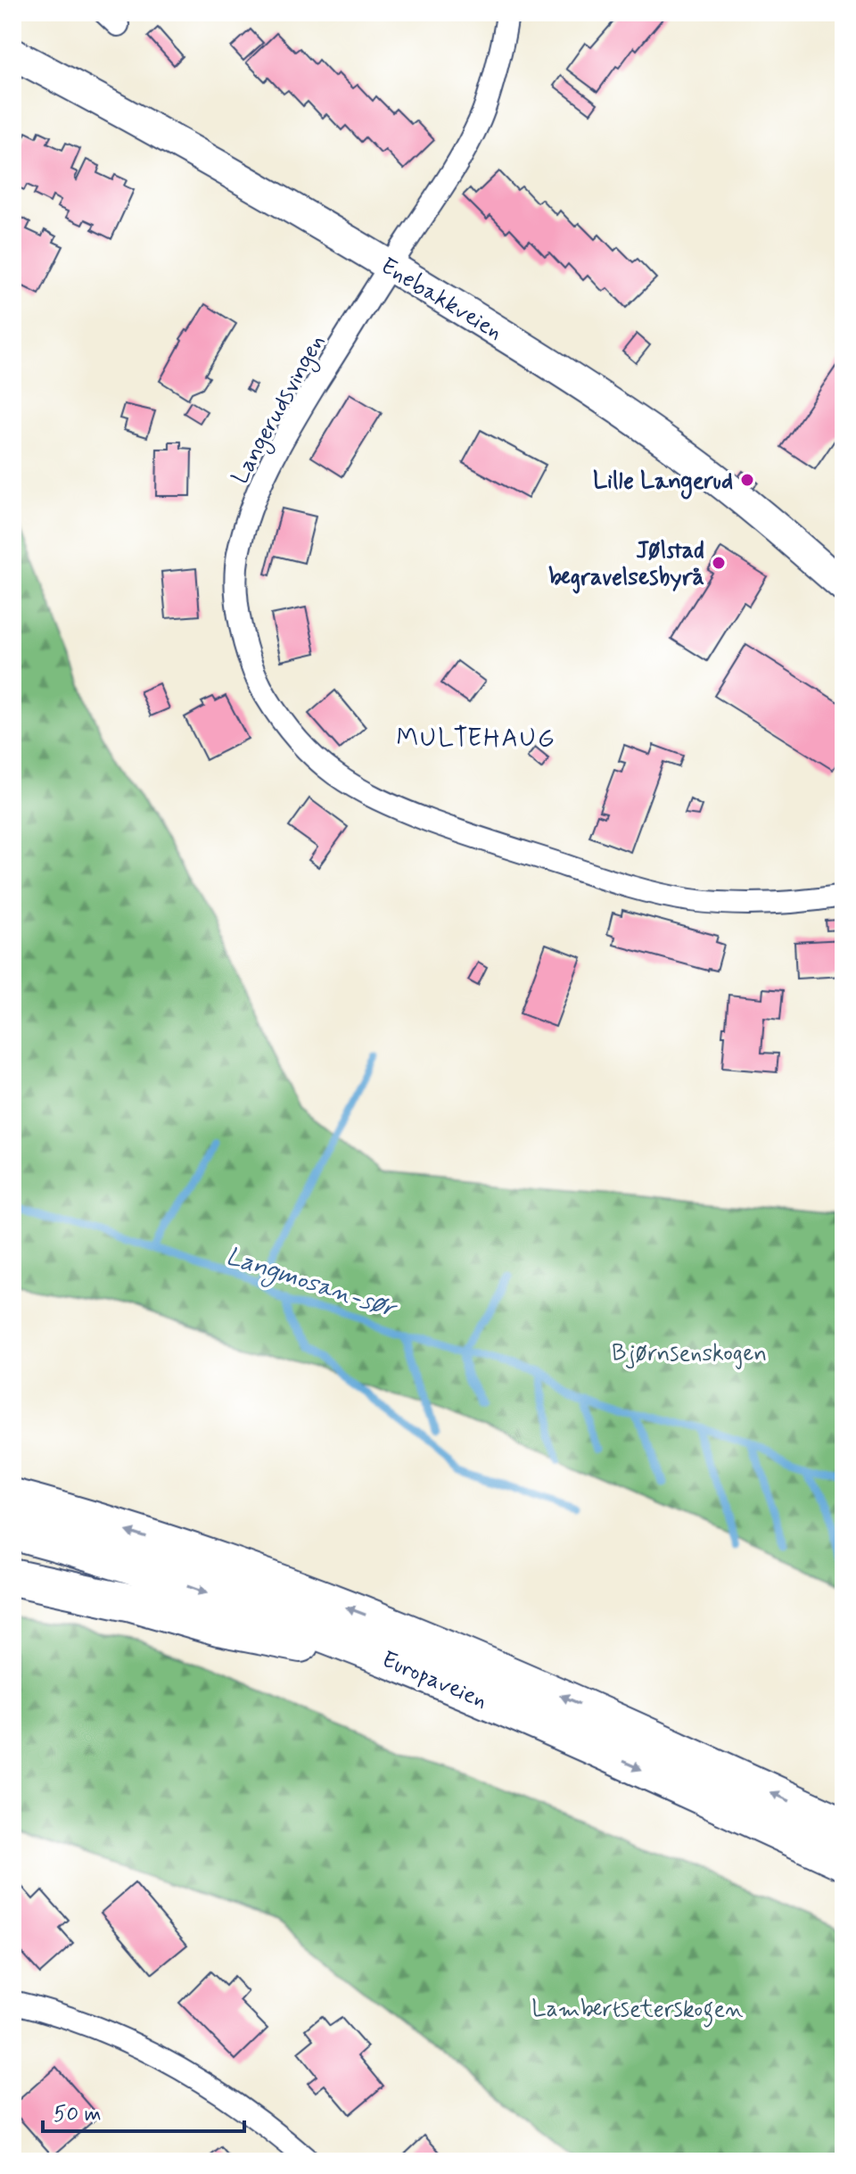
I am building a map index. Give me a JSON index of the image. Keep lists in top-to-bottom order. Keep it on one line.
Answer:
{"streets":{"highway":["Europaveien"],"main road":["Enebakkveien"],"street":["Langerudsvingen"]},"crossings":[["Enebakkveien","Langerudsvingen"]],"districts":["MULTEHAUG"],"water":["Langmosan-sør"],"parks":["Bjørnsenskogen","Lambertseterskogen"],"places":["Lille Langerud","Jølstad begravelsesbyrå"],"scale_bar":"50 m"}
